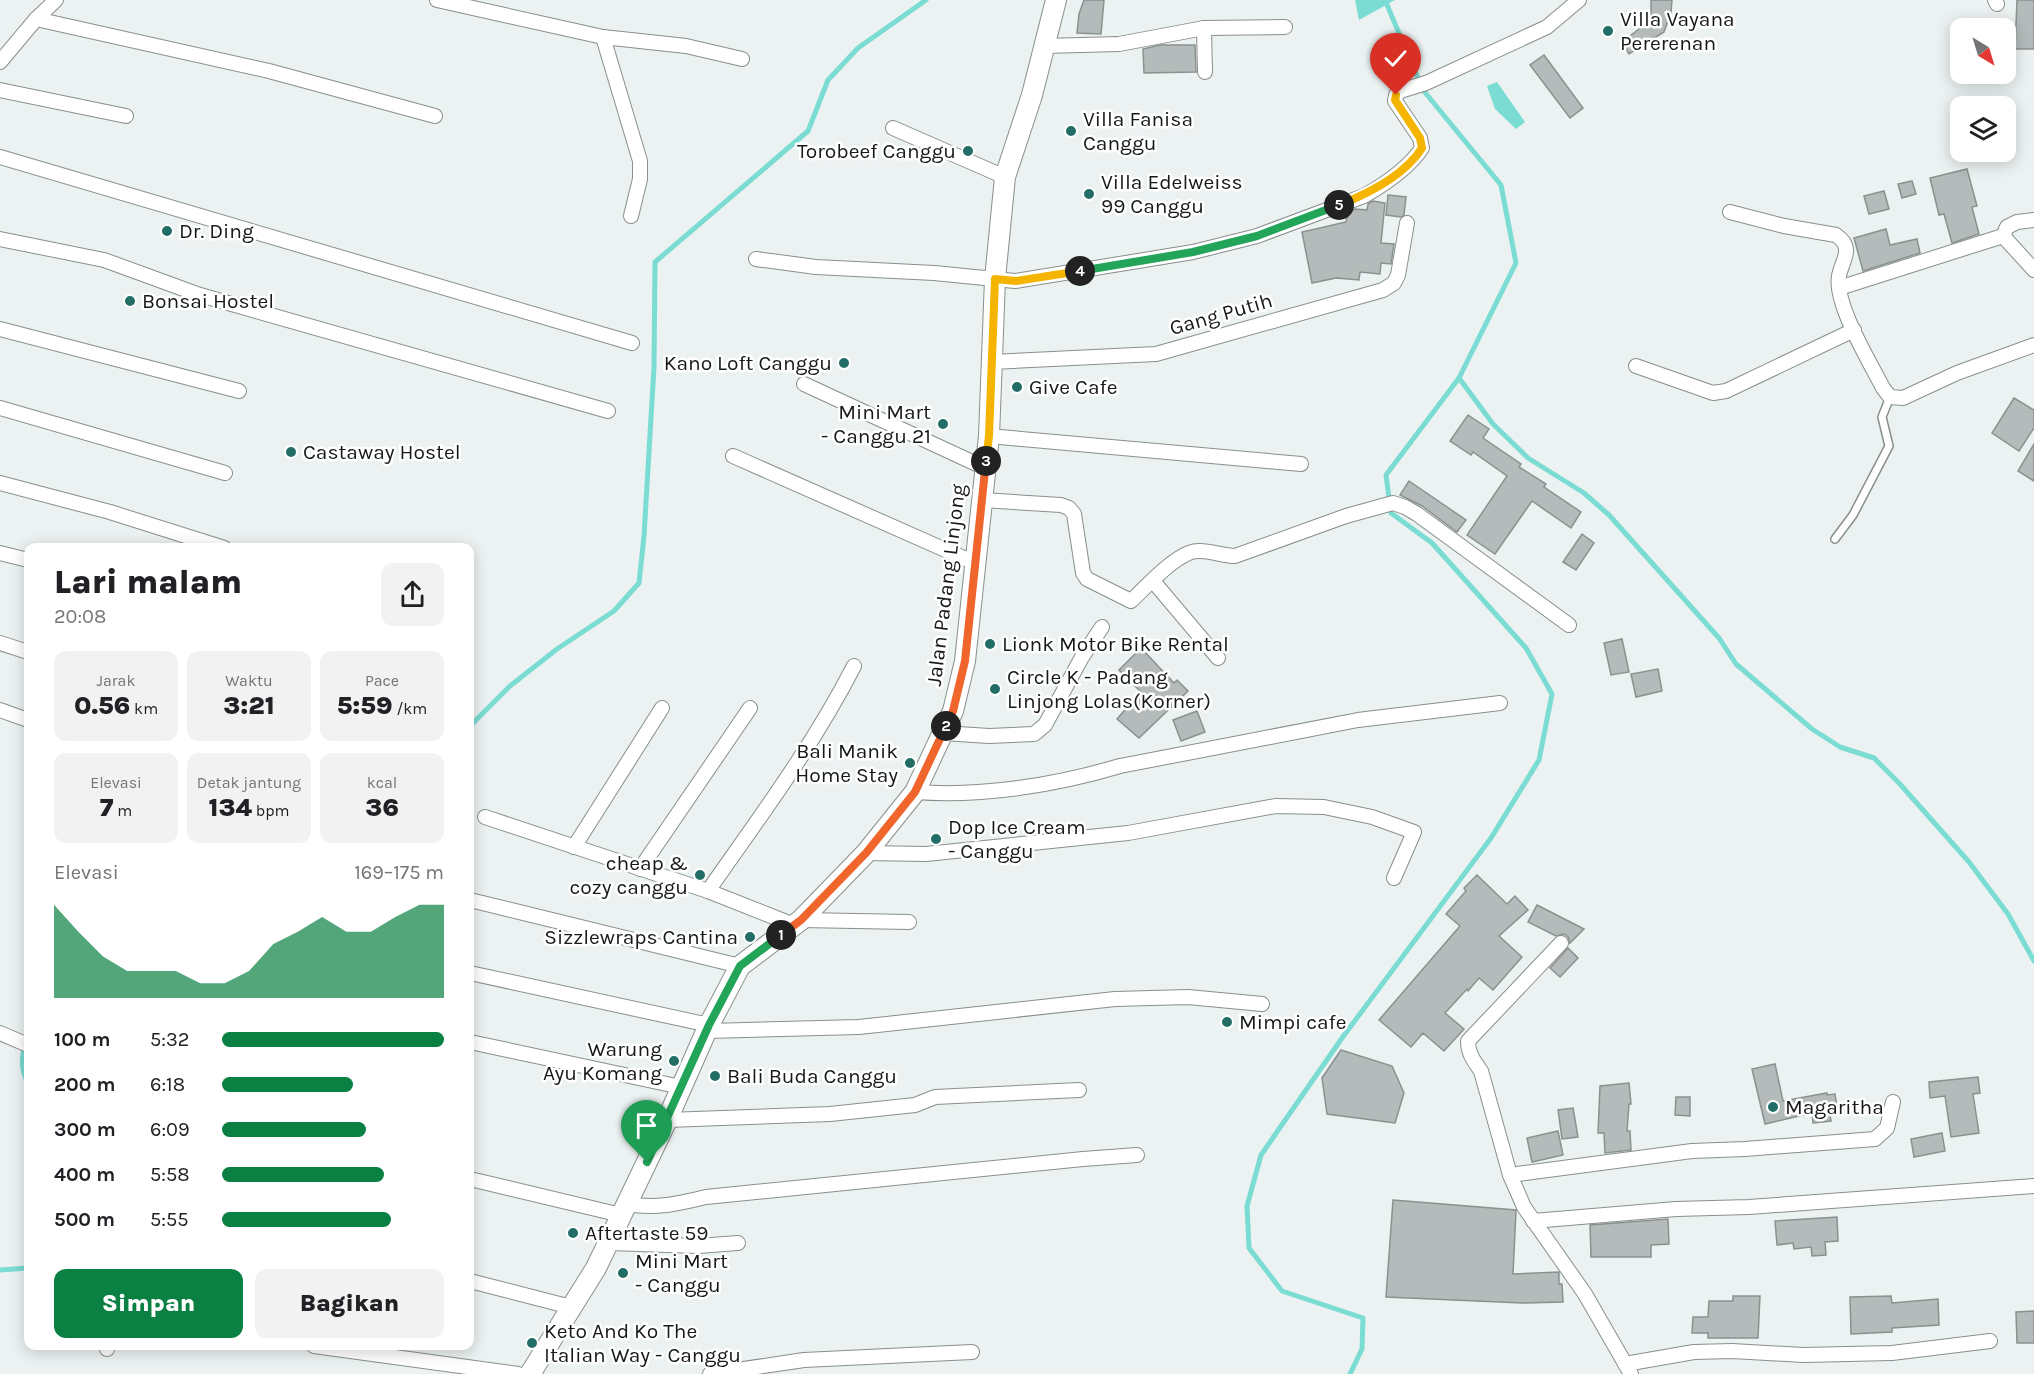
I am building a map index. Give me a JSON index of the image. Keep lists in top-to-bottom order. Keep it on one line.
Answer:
{"streets":{"street":["Gang Putih","Jalan Padang Linjong"]},"crossings":[["Gang Putih","Jalan Padang Linjong"]],"places":["Villa Vayana Pererenan","Villa Fanisa Canggu","Torobeef Canggu","Villa Edelweiss 99 Canggu","Dr. Ding","Bonsai Hostel","Kano Loft Canggu","Give Cafe","Mini Mart - Canggu 21","Castaway Hostel","Lionk Motor Bike Rental","Circle K - Padang Linjong Lolas(Korner)","Bali Manik Home Stay","Dop Ice Cream - Canggu","cheap & cozy canggu","Sizzlewraps Cantina","Mimpi cafe","Warung Ayu Komang","Bali Buda Canggu","Magaritha","Aftertaste 59","Mini Mart - Canggu","Keto And Ko The Italian Way - Canggu"],"north":"bottom right","page":{"pins":["5","4","3","2","1"],"heading":["Lari malam","20:08"],"stats":[["Jarak","0.56 km"],["Waktu","3:21"],["Pace","5:59 /km"],["Elevasi","7 m"],["Detak jantung","134 bpm"],["kcal","36"]],"chart":["Elevasi","169–175 m"],"list":[{"name":"100 m","note":"5:32"},{"name":"200 m","note":"6:18"},{"name":"300 m","note":"6:09"},{"name":"400 m","note":"5:58"},{"name":"500 m","note":"5:55"}],"buttons":["Simpan","Bagikan"]}}
